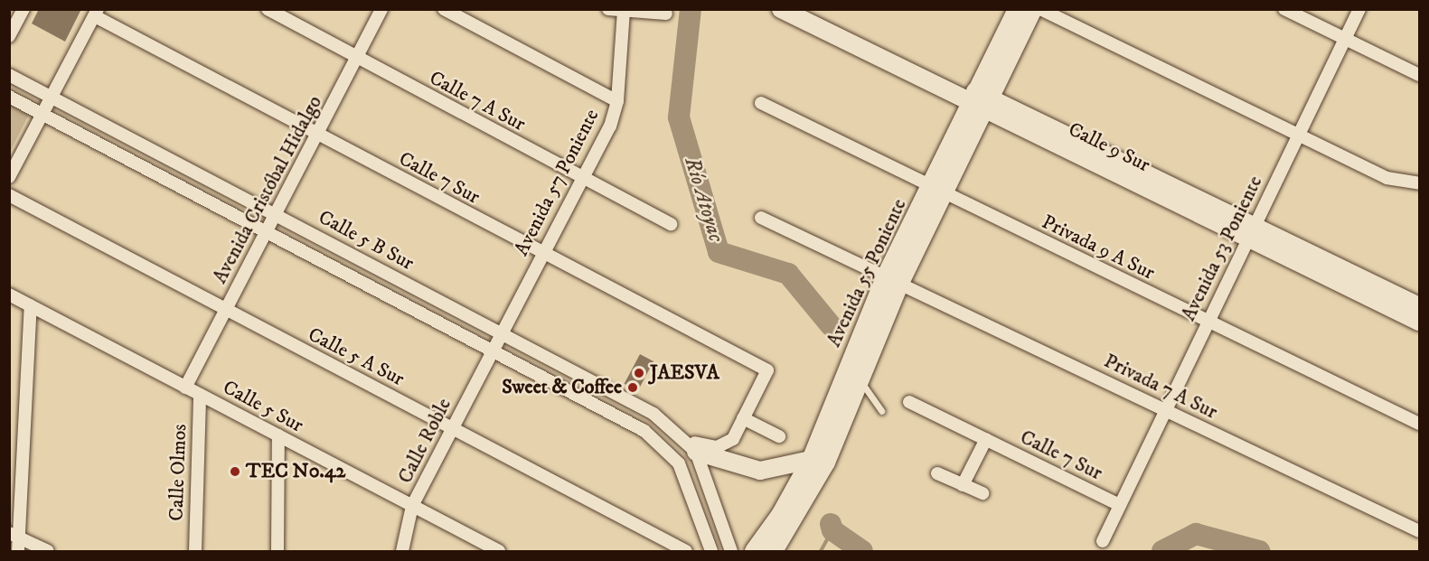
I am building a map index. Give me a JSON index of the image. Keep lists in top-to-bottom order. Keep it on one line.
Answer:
{"streets":{"main road":["Calle 9 Sur","Avenida 55 Poniente"],"street":["Calle 7 A Sur","Calle 7 Sur","Avenida 57 Poniente","Avenida Cristóbal Hidalgo","Calle 5 B Sur","Privada 9 A Sur","Avenida 53 Poniente","Calle 5 A Sur","Privada 7 A Sur","Calle 5 Sur","Calle Roble","Calle Olmos"]},"crossings":[["Calle 7 A Sur","Avenida 57 Poniente"],["Calle 7 A Sur","Avenida Cristóbal Hidalgo"],["Calle 9 Sur","Avenida 53 Poniente"],["Calle 9 Sur","Avenida 55 Poniente"],["Calle 7 Sur","Avenida 57 Poniente"],["Calle 7 Sur","Avenida Cristóbal Hidalgo"],["Calle 7 Sur","Avenida 53 Poniente"],["Avenida 57 Poniente","Calle 5 B Sur"],["Avenida 57 Poniente","Calle Roble"],["Avenida Cristóbal Hidalgo","Calle 5 B Sur"],["Avenida Cristóbal Hidalgo","Calle 5 A Sur"],["Avenida Cristóbal Hidalgo","Calle 5 Sur"],["Calle 5 B Sur","Calle Roble"],["Privada 9 A Sur","Avenida 53 Poniente"],["Privada 9 A Sur","Avenida 55 Poniente"],["Avenida 53 Poniente","Privada 7 A Sur"],["Avenida 55 Poniente","Privada 7 A Sur"],["Calle 5 A Sur","Calle Roble"],["Calle 5 Sur","Calle Roble"],["Calle 5 Sur","Calle Olmos"]],"water":["Río Atoyac"],"places":["JAESVA","Sweet & Coffee","TEC N0.42"]}
